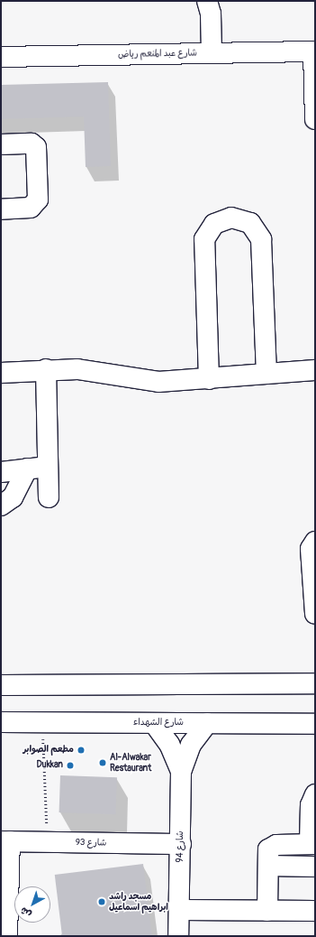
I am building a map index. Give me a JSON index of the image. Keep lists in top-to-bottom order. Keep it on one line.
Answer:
{"streets":{"street":["شارع عبد المنعم رياض","شارع الشهداء","شارع 93","شارع 94"]},"crossings":[["شارع الشهداء","شارع 94"],["شارع 93","شارع 94"]],"places":["مطعم الصوابر","Al-Alwakar Restaurant","Dukkan","مسجد راشد ابراهيم اسماعيل"],"north":"bottom left"}
